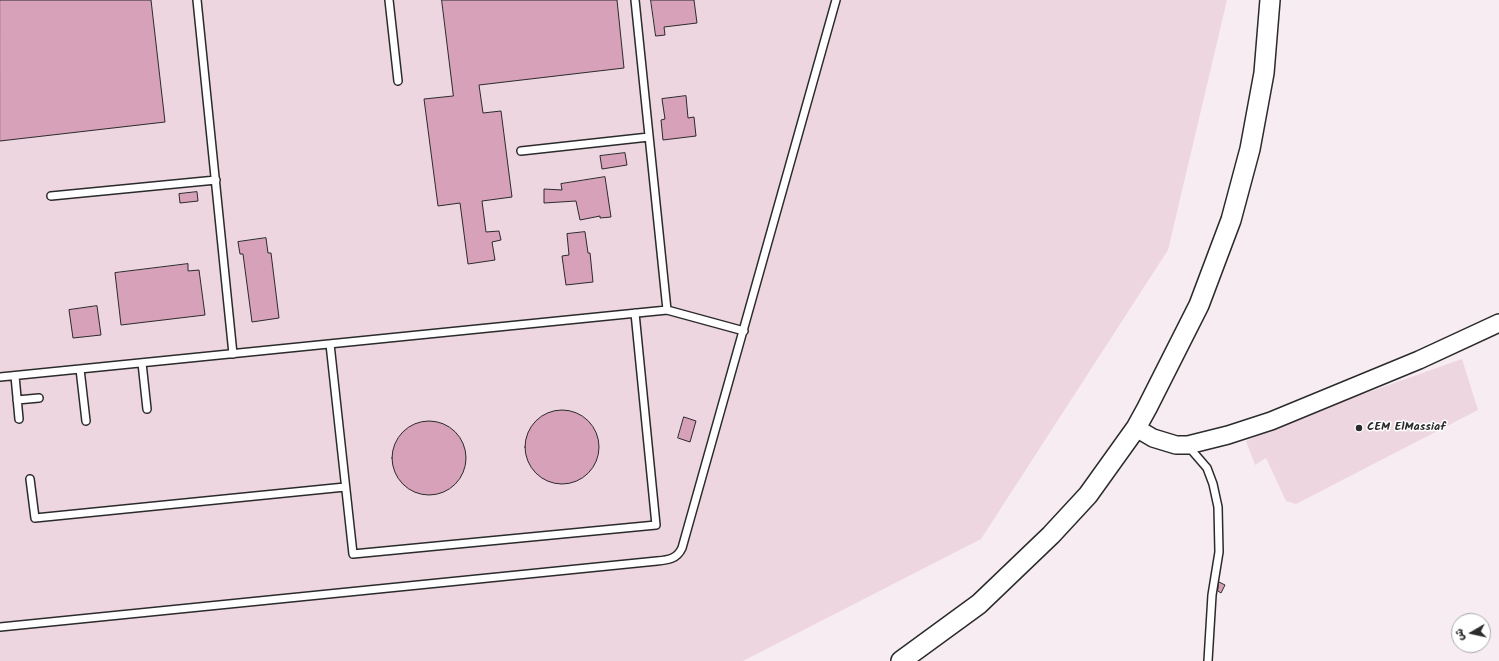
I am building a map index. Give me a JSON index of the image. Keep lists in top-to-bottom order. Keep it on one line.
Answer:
{"places":["CEM ElMassiaf"],"north":"left"}
